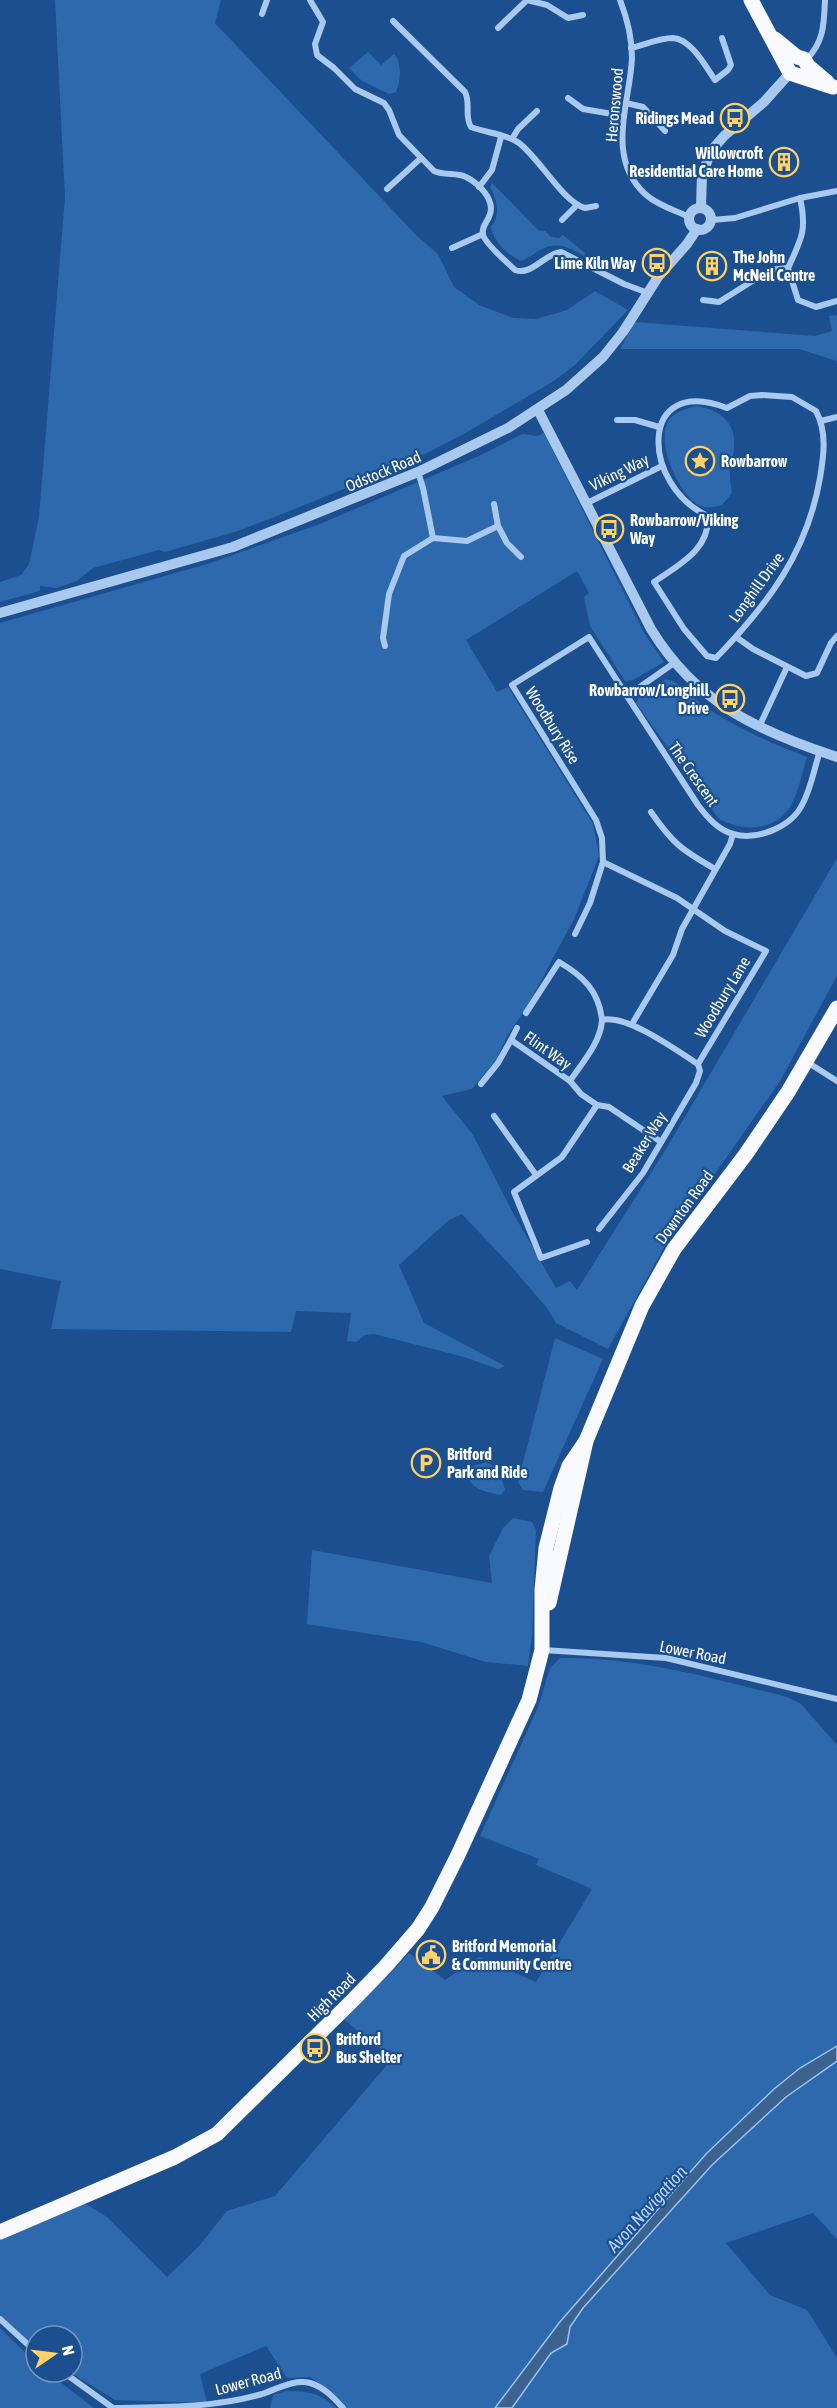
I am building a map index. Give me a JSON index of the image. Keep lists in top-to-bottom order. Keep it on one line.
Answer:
{"streets":{"highway":["Downton Road","High Road"],"street":["Heronswood","Odstock Road","Viking Way","Longhill Drive","Woodbury Rise","The Crescent","Woodbury Lane","Flint Way","Beaker Way","Lower Road"]},"crossings":[["Heronswood","Odstock Road"],["Viking Way","Longhill Drive"],["Woodbury Rise","The Crescent"],["Woodbury Lane","Beaker Way"],["Flint Way","Beaker Way"],["Downton Road","Lower Road"],["Downton Road","High Road"],["Lower Road","High Road"]],"water":["Avon Navigation"],"places":{"bus stop":["Ridings Mead","Lime Kiln Way","Rowbarrow/Viking Way","Rowbarrow/Longhill Drive","Britford Bus Shelter"],"building":["Willowcroft Residential Care Home","The John McNeil Centre"],"place":["Rowbarrow"],"parking":["Britford Park and Ride"],"public building":["Britford Memorial & Community Centre"]},"north":"right"}
